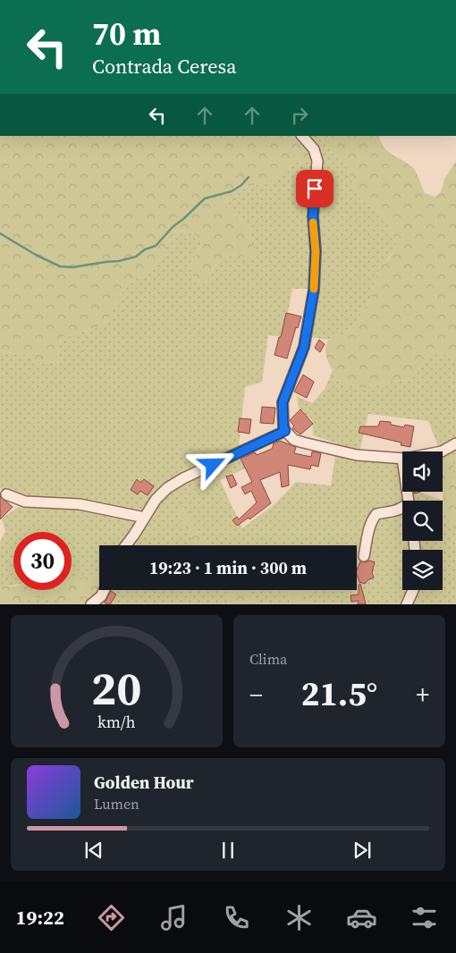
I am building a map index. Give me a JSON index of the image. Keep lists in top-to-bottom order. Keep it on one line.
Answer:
{"page":{"turn":["70 m","Contrada Ceresa"],"limit":"30","trip":"19:23 · 1 min · 300 m","tile":"Clima","heat":["−","21.5°","+"],"song":["Golden Hour","Lumen"],"tabs":"19:22","gauge":["20","km/h"]}}
